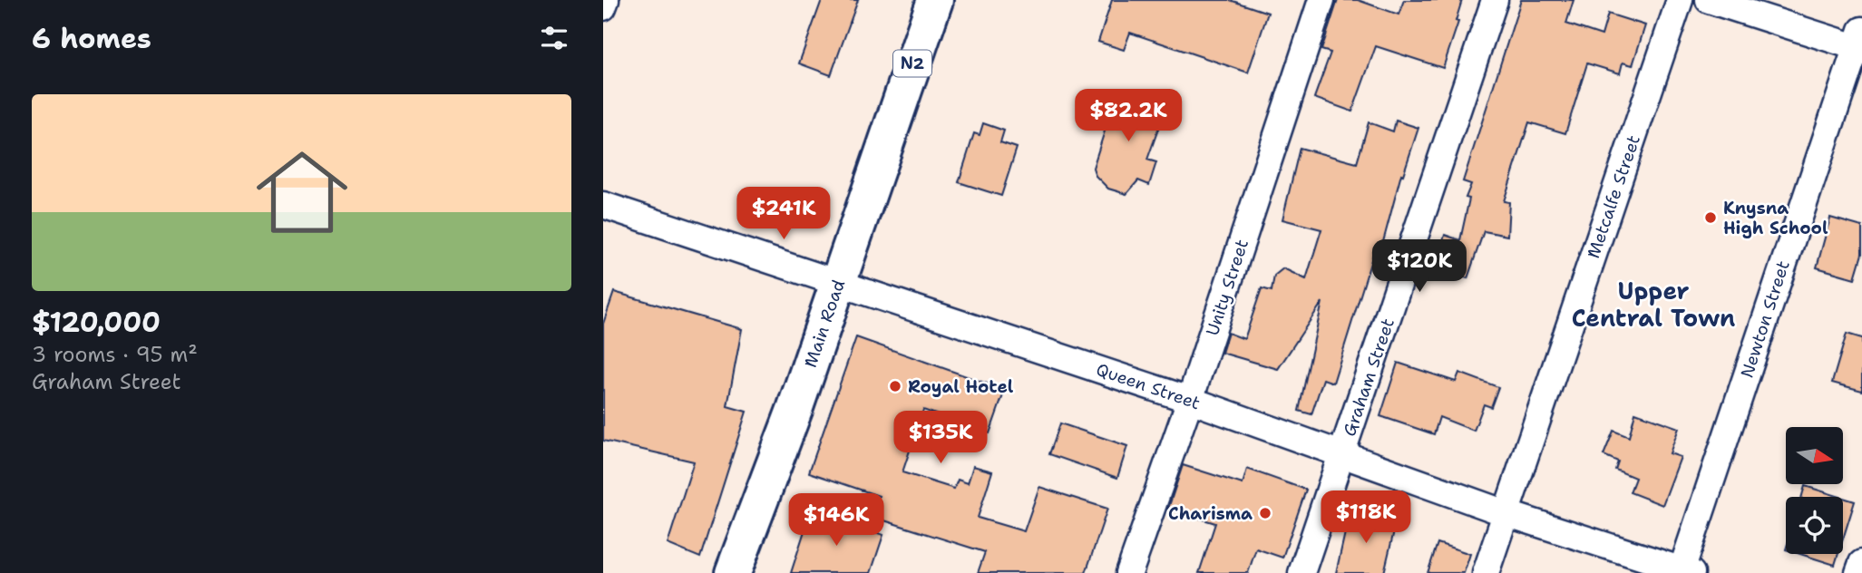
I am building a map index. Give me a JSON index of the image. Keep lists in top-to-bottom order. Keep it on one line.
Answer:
{"streets":{"highway":["N2","Main Road"],"street":["Metcalfe Street","Unity Street","Newton Street","Graham Street","Queen Street"]},"crossings":[["Metcalfe Street","Queen Street"],["Unity Street","Queen Street"],["Newton Street","Queen Street"],["Main Road","Queen Street"],["Graham Street","Queen Street"]],"districts":["Upper Central Town"],"places":["Knysna High School","Royal Hotel","Charisma"],"north":"right","page":{"heading":"6 homes","list":[{"name":"$120,000","note":"3 rooms · 95 m² · Graham Street"}],"price":["$82.2K","$241K","$120K","$135K","$118K","$146K"]}}
